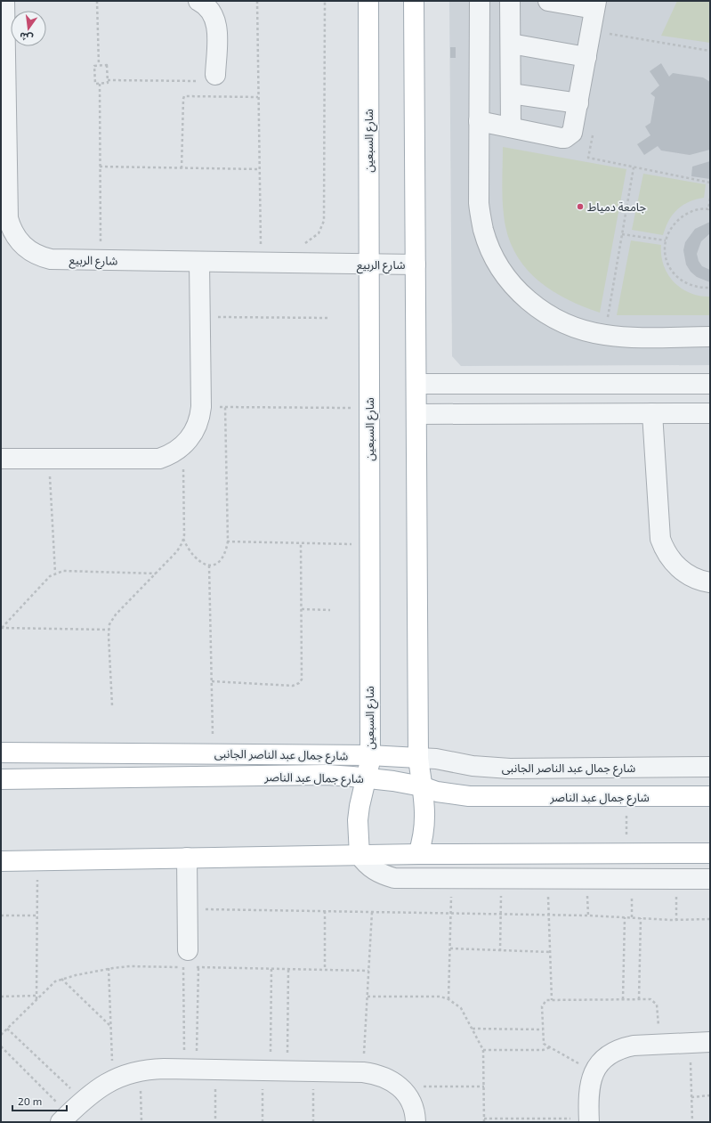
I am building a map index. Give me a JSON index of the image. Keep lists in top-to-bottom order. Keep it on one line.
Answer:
{"streets":{"main road":["شارع السبعين","شارع جمال عبد الناصر الجانبى","شارع جمال عبد الناصر"],"street":["شارع الربيع"]},"crossings":[["شارع السبعين","شارع الربيع"],["شارع السبعين","شارع جمال عبد الناصر الجانبى"],["شارع السبعين","شارع جمال عبد الناصر"]],"places":["جامعة دمياط"],"scale_bar":"20 m","north":"bottom"}
